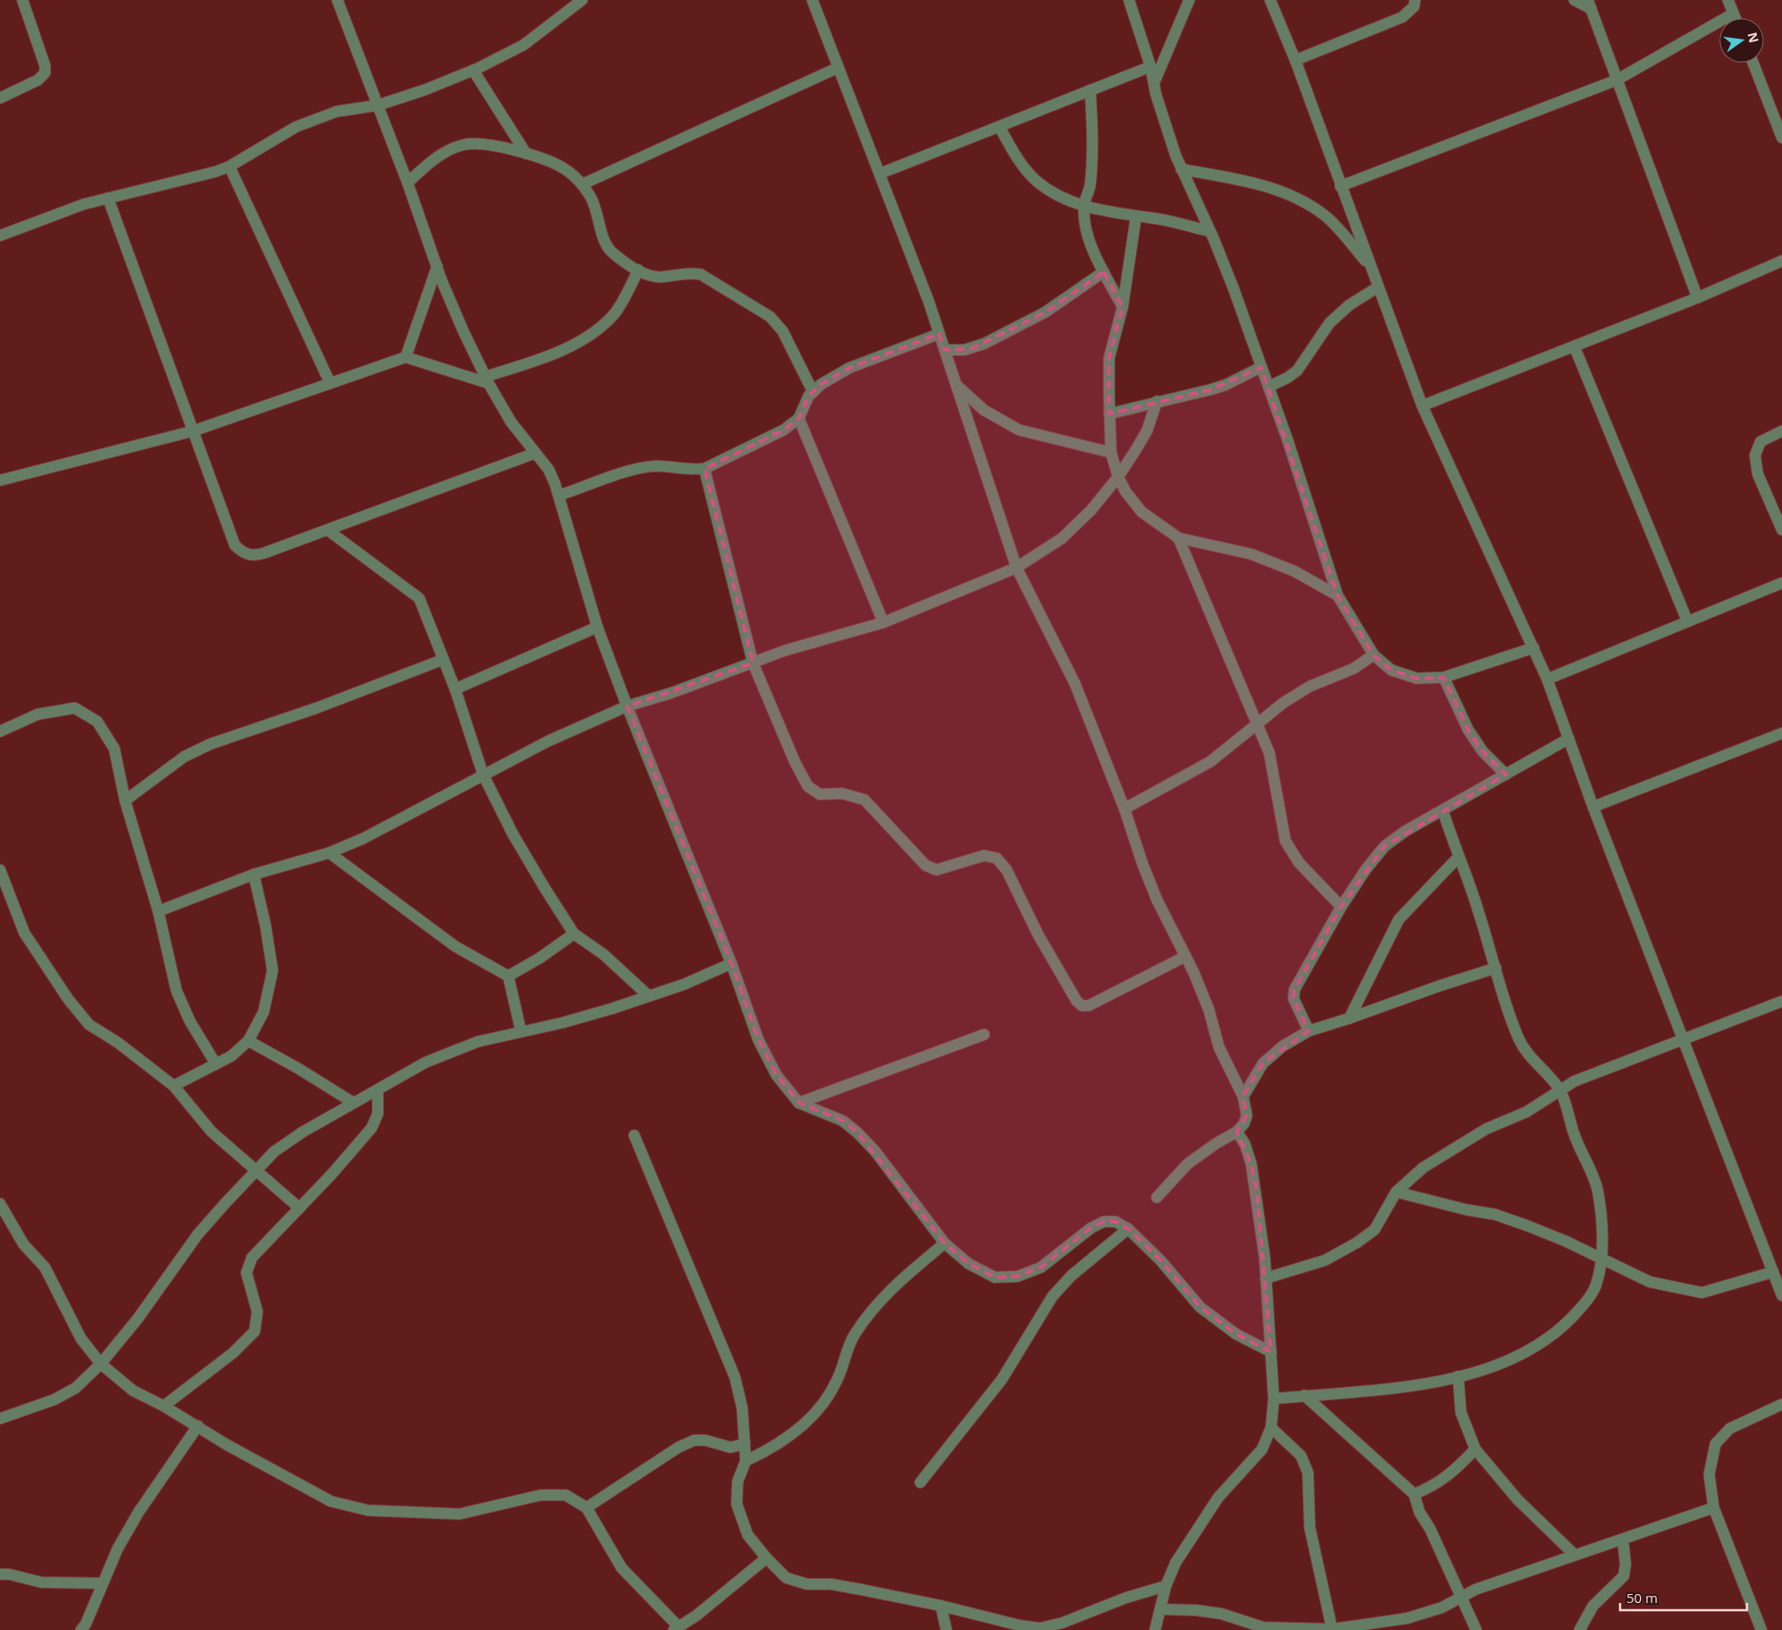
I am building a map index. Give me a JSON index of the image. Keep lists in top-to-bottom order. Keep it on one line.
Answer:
{"scale_bar":"50 m","north":"right"}
